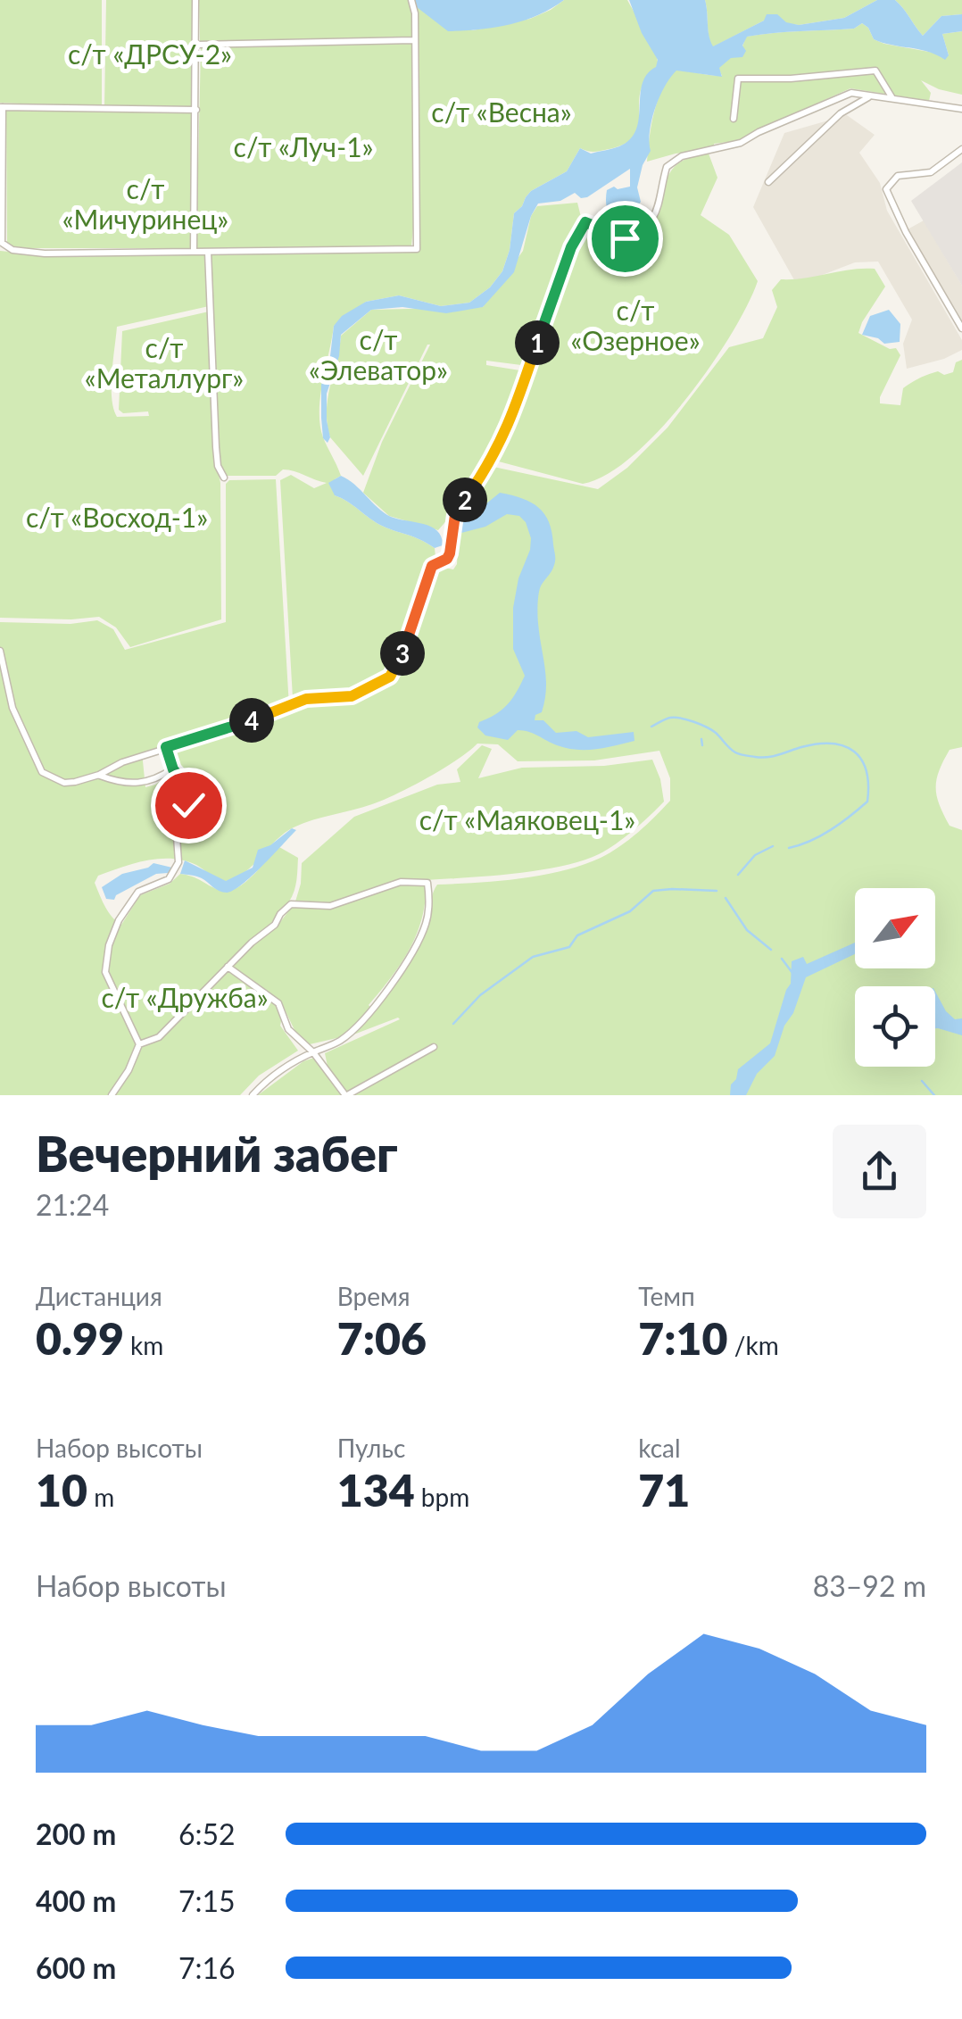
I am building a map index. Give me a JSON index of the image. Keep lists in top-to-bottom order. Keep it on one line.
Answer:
{"parks":["с/т «ДРСУ-2»","с/т «Весна»","с/т «Луч-1»","с/т «Мичуринец»","с/т «Озерное»","с/т «Элеватор»","с/т «Металлург»","с/т «Восход-1»","с/т «Маяковец-1»","с/т «Дружба»"],"north":"top right","page":{"pins":["1","2","3","4"],"heading":["Вечерний забег","21:24"],"stats":[["Дистанция","0.99 km"],["Время","7:06"],["Темп","7:10 /km"],["Набор высоты","10 m"],["Пульс","134 bpm"],["kcal","71"]],"chart":["Набор высоты","83–92 m"],"list":[{"name":"200 m","note":"6:52"},{"name":"400 m","note":"7:15"},{"name":"600 m","note":"7:16"}]}}
